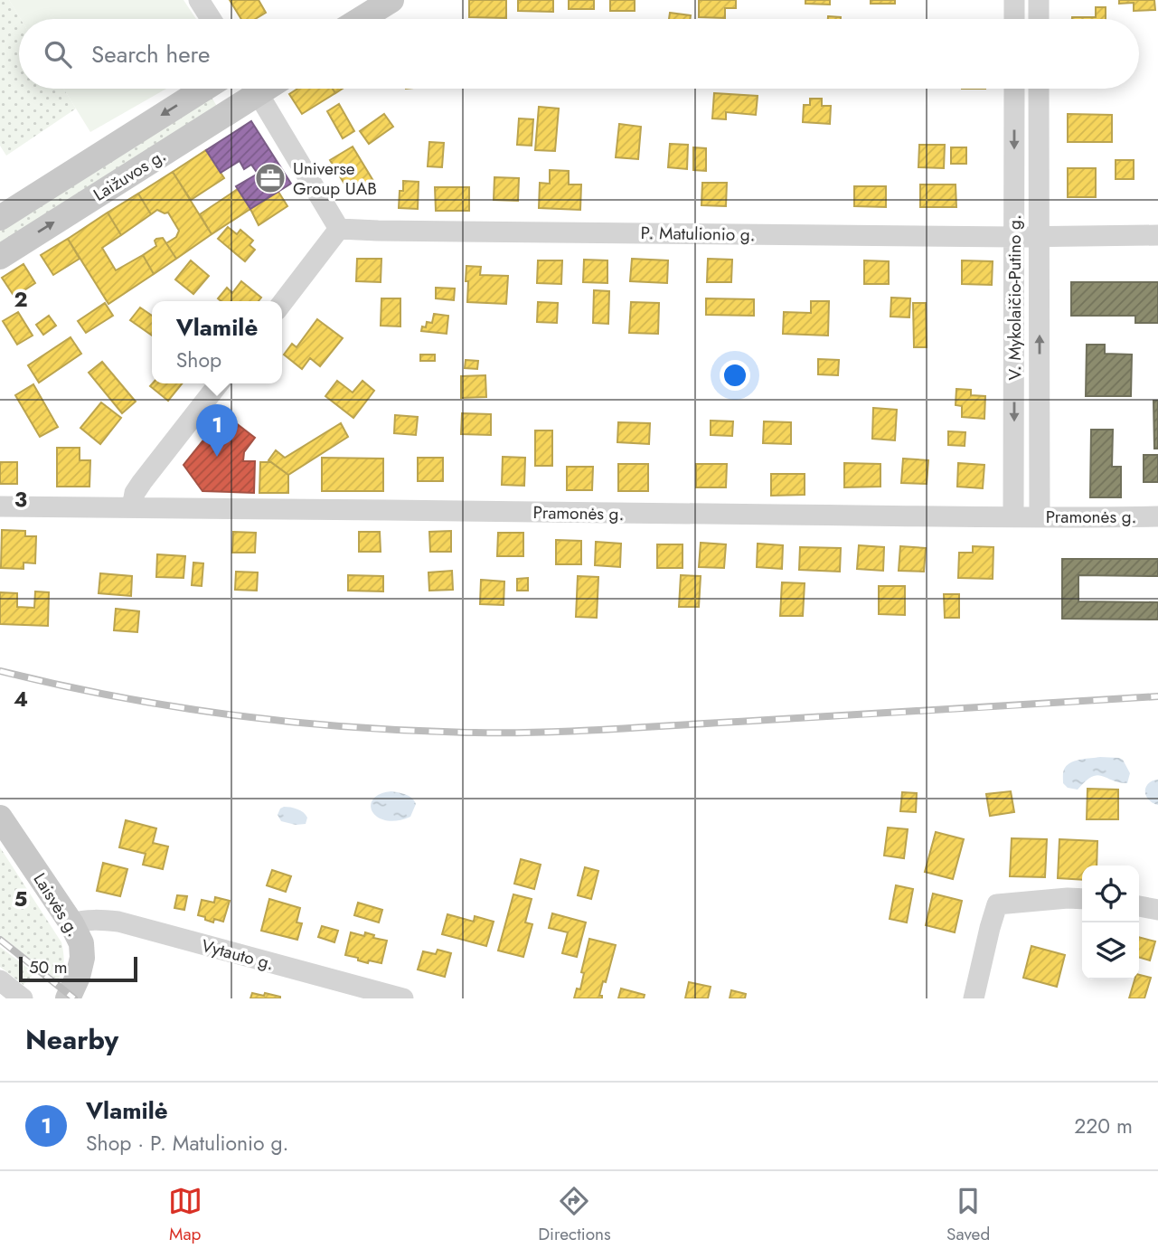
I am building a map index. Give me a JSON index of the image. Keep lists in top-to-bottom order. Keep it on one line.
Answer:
{"streets":{"main road":["Laižuvos g.","Laisvės g."],"street":["P. Matulionio g.","V. Mykolaičio-Putino g.","Pramonės g.","Vytauto g."]},"crossings":[["P. Matulionio g.","V. Mykolaičio-Putino g."],["V. Mykolaičio-Putino g.","Pramonės g."],["Laisvės g.","Vytauto g."]],"places":{"office":["Universe Group UAB"]},"scale_bar":"50 m","page":{"search":"Search here","popup":["Vlamilė","Shop"],"pins":"1","scale":"50 m","heading":"Nearby","list":[{"mark":"1","name":"Vlamilė","note":"Shop · P. Matulionio g.","value":"220 m"}],"nav":["Map","Directions","Saved"]},"grid":{"rows":["2","3","4","5"]}}
